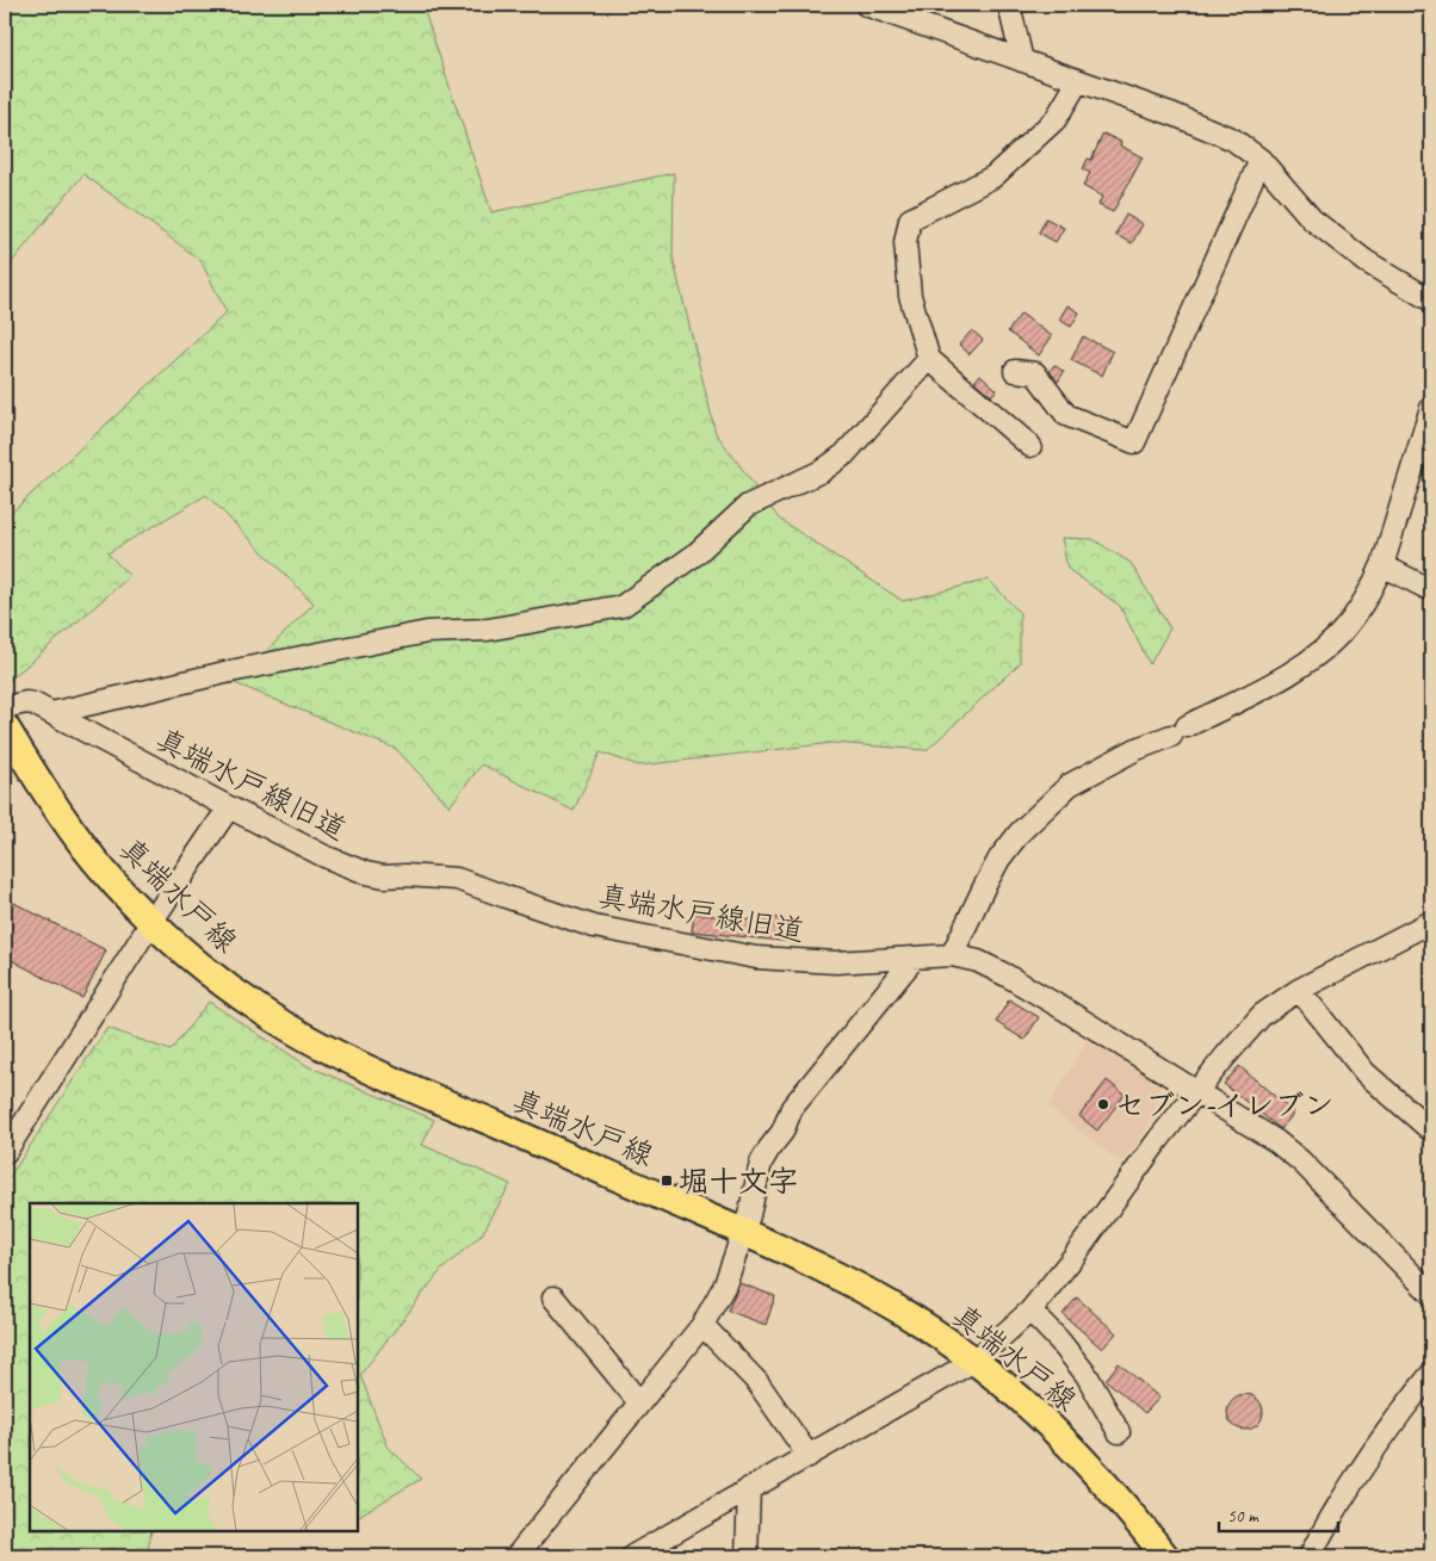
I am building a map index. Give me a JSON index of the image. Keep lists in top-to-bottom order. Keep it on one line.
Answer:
{"streets":{"main road":["真端水戸線"],"street":["真端水戸線旧道"]},"places":{"other":["セブン-イレブン"],"transit":["堀十文字"]},"scale_bar":"50 m"}
